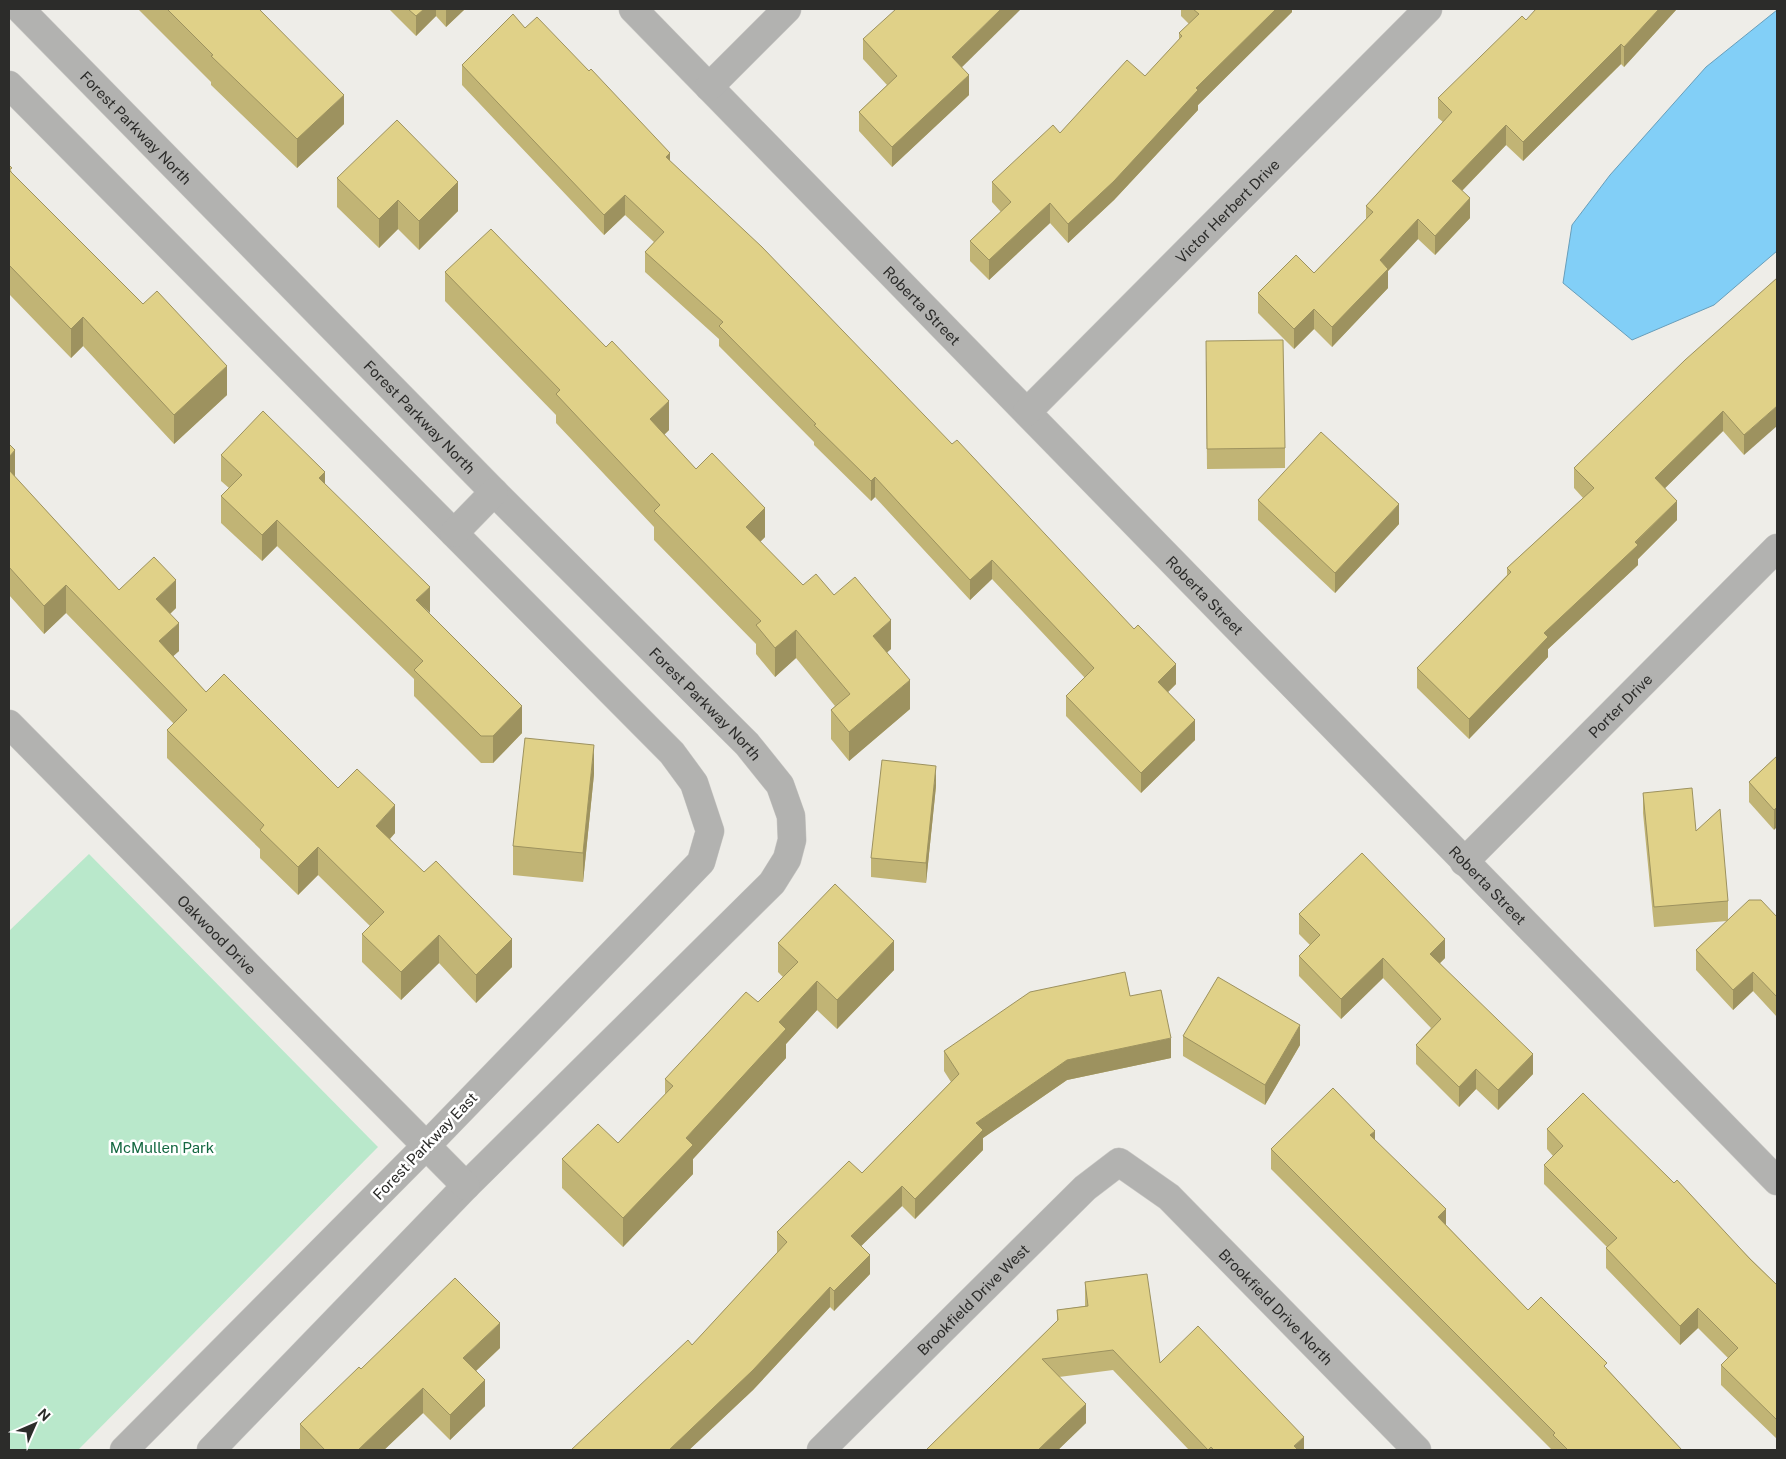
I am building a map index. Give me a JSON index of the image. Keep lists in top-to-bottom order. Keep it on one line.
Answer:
{"streets":{"street":["Forest Parkway North","Victor Herbert Drive","Roberta Street","Porter Drive","Oakwood Drive","Forest Parkway East","Brookfield Drive West","Brookfield Drive North"]},"crossings":[["Forest Parkway North","Oakwood Drive"],["Victor Herbert Drive","Roberta Street"],["Roberta Street","Porter Drive"],["Oakwood Drive","Forest Parkway East"],["Brookfield Drive West","Brookfield Drive North"]],"parks":["McMullen Park"],"north":"top right"}
